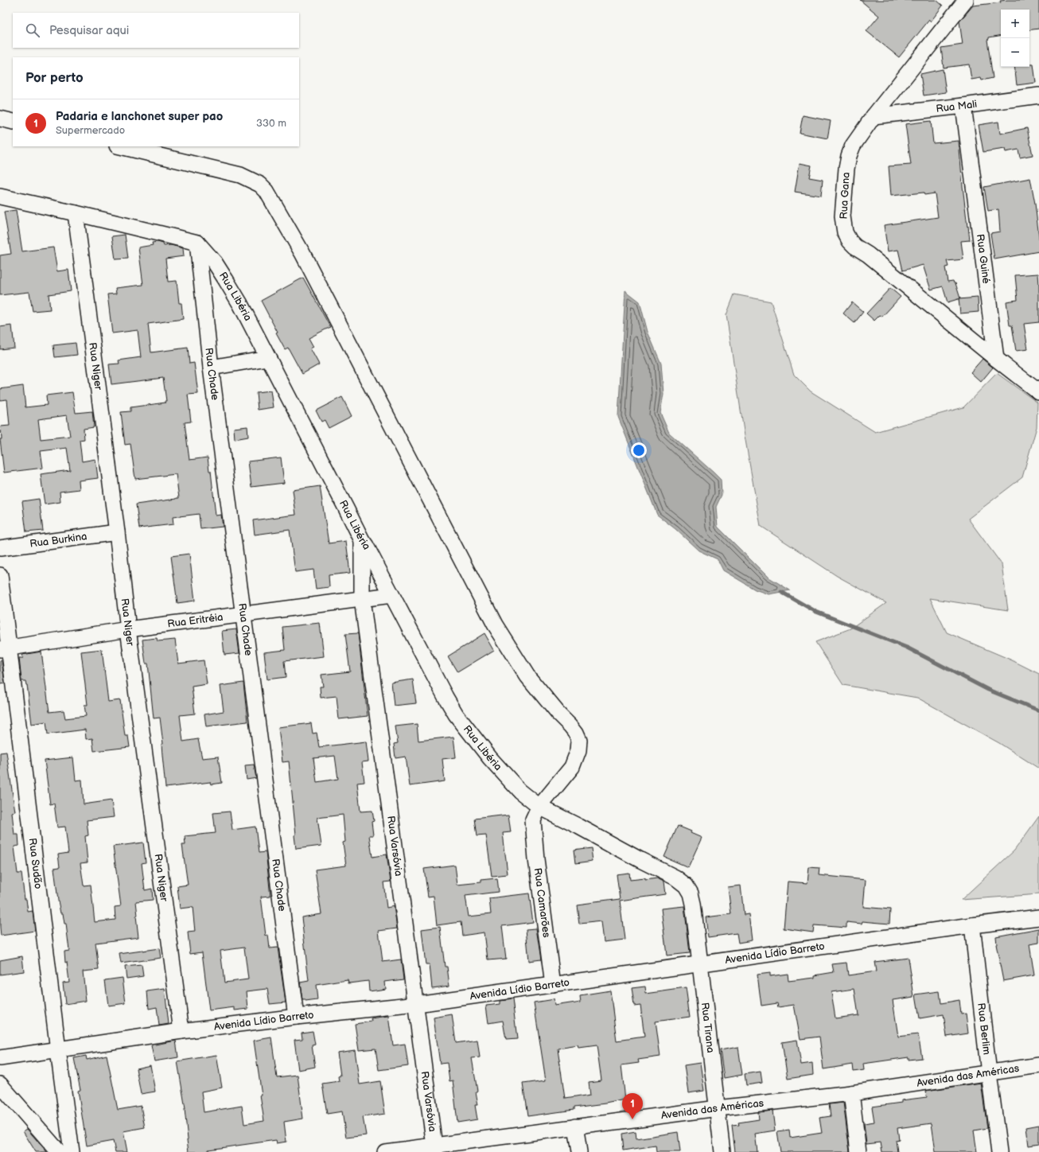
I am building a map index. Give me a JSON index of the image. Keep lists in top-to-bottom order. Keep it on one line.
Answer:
{"streets":{"street":["Rua Mali","Rua Gana","Rua Guiné","Rua Libéria","Rua Niger","Rua Chade","Rua Burkina","Rua Eritréia","Rua Varsóvia","Rua Sudão","Rua Camarões","Avenida Lídio Barreto","Rua Tirana","Rua Berlim","Avenida das Américas"]},"crossings":[["Rua Mali","Rua Gana"],["Rua Mali","Rua Guiné"],["Rua Gana","Rua Guiné"],["Rua Libéria","Rua Chade"],["Rua Libéria","Rua Eritréia"],["Rua Libéria","Rua Varsóvia"],["Rua Libéria","Rua Camarões"],["Rua Libéria","Rua Tirana"],["Rua Niger","Rua Burkina"],["Rua Niger","Rua Eritréia"],["Rua Niger","Avenida Lídio Barreto"],["Rua Chade","Rua Eritréia"],["Rua Chade","Avenida Lídio Barreto"],["Rua Eritréia","Rua Varsóvia"],["Rua Eritréia","Rua Sudão"],["Rua Varsóvia","Avenida Lídio Barreto"],["Rua Varsóvia","Avenida das Américas"],["Rua Sudão","Avenida Lídio Barreto"],["Rua Camarões","Avenida Lídio Barreto"],["Avenida Lídio Barreto","Rua Tirana"],["Avenida Lídio Barreto","Rua Berlim"],["Rua Tirana","Avenida das Américas"],["Rua Berlim","Avenida das Américas"]],"page":{"map_buttons":["+","−"],"search":"Pesquisar aqui","heading":"Por perto","list":[{"mark":"1","name":"Padaria e lanchonet super pao","note":"Supermercado","value":"330 m"}],"pins":"1"}}
